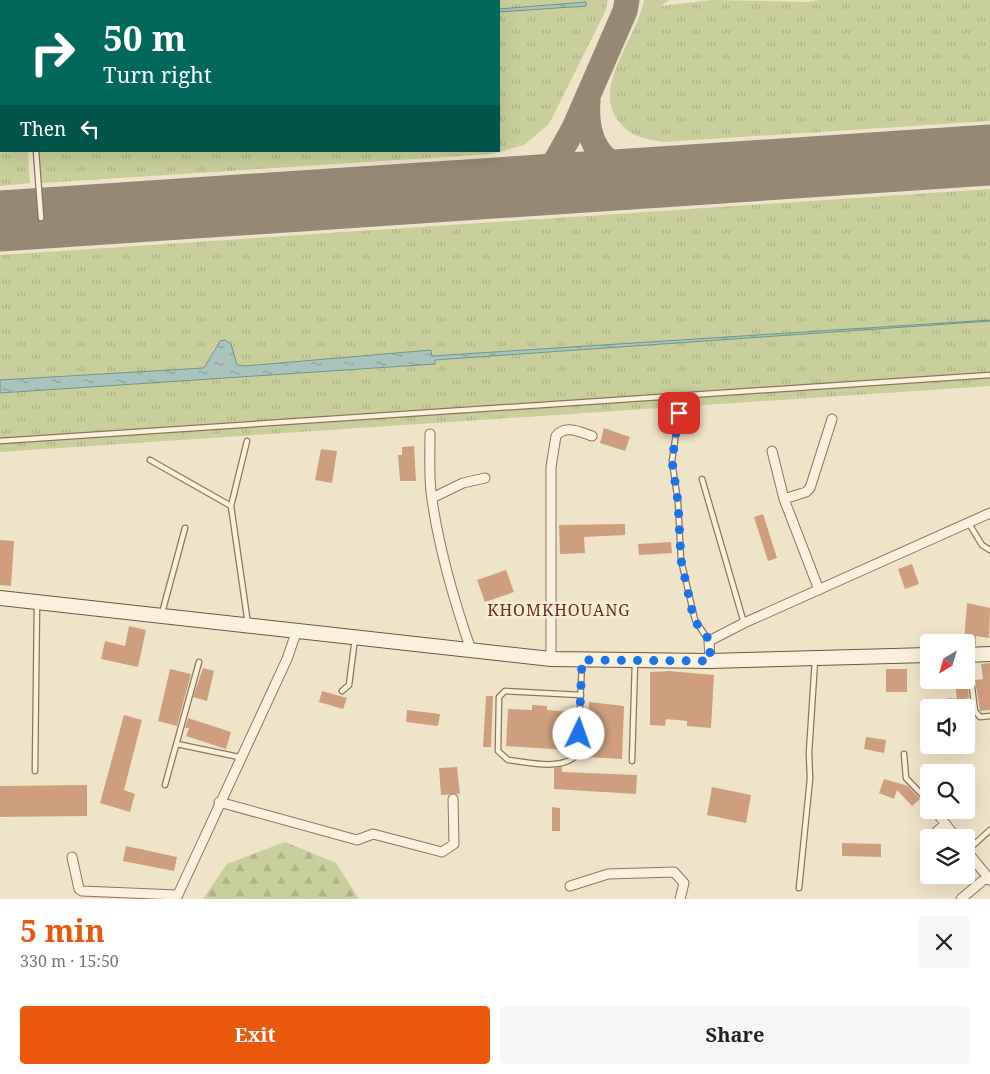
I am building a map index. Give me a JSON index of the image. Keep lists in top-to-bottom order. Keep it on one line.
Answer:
{"districts":["KHOMKHOUANG"],"north":"bottom left","page":{"turn":["50 m","Turn right"],"then":"Then","heading":["5 min","330 m · 15:50"],"buttons":["Exit","Share"]}}
